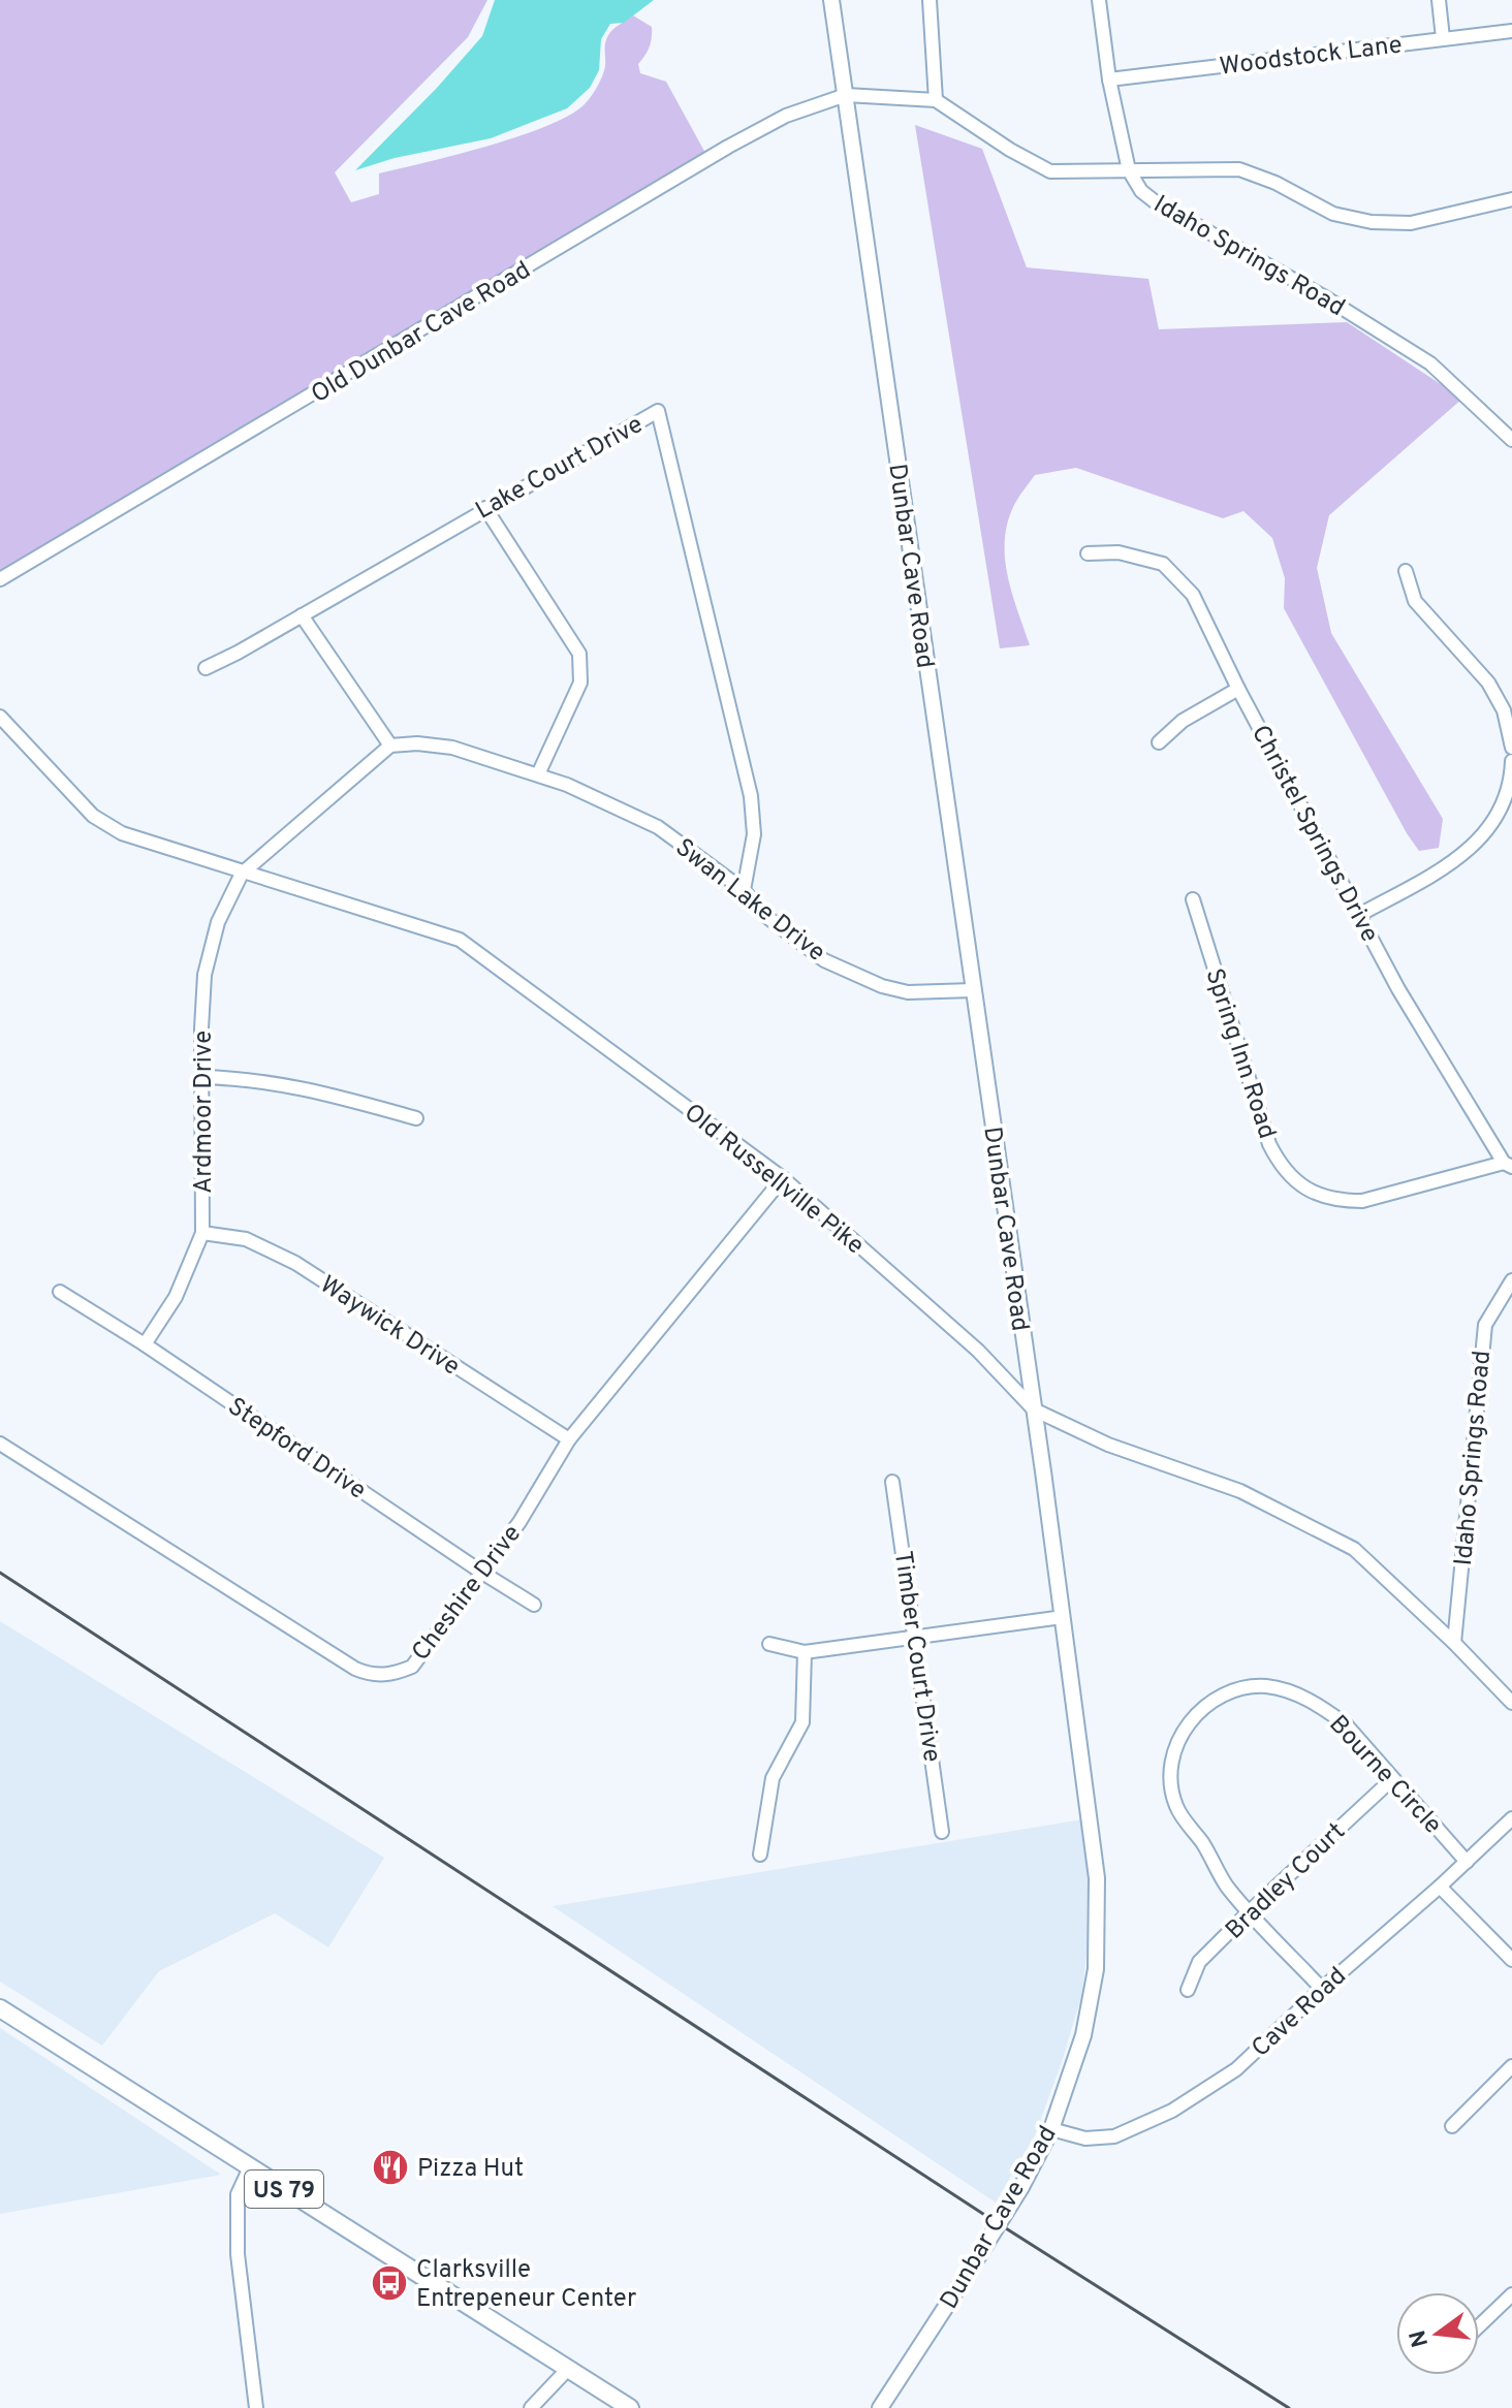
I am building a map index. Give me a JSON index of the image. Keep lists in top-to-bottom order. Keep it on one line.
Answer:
{"streets":{"highway":["US 79"],"main road":["Dunbar Cave Road"],"street":["Woodstock Lane","Idaho Springs Road","Old Dunbar Cave Road","Lake Court Drive","Christel Springs Drive","Swan Lake Drive","Spring Inn Road","Ardmoor Drive","Old Russellville Pike","Waywick Drive","Stepford Drive","Cheshire Drive","Timber Court Drive","Bourne Circle","Bradley Court","Cave Road"]},"crossings":[["Woodstock Lane","Idaho Springs Road"],["Idaho Springs Road","Old Russellville Pike"],["Old Dunbar Cave Road","Dunbar Cave Road"],["Lake Court Drive","Swan Lake Drive"],["Dunbar Cave Road","Swan Lake Drive"],["Dunbar Cave Road","Old Russellville Pike"],["Dunbar Cave Road","Cave Road"],["Christel Springs Drive","Spring Inn Road"],["Ardmoor Drive","Old Russellville Pike"],["Ardmoor Drive","Waywick Drive"],["Ardmoor Drive","Stepford Drive"],["Old Russellville Pike","Cheshire Drive"],["Waywick Drive","Cheshire Drive"],["Stepford Drive","Cheshire Drive"],["Bourne Circle","Bradley Court"],["Bourne Circle","Cave Road"]],"places":{"restaurant":["Pizza Hut"],"bus stop":["Clarksville Entrepeneur Center"]},"north":"left"}
